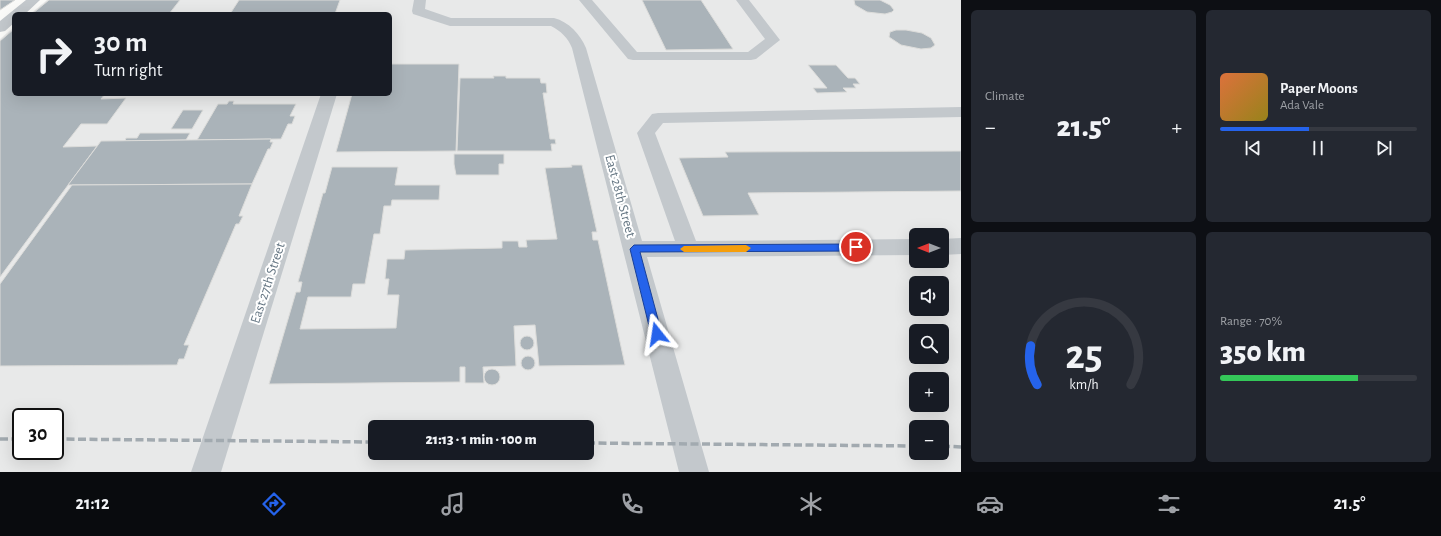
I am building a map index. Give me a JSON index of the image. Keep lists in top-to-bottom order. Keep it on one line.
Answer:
{"streets":{"street":["East 28th Street","East 27th Street"]},"north":"left","page":{"tile":["Climate",["Range · 70%","350 km"]],"turn":["30 m","Turn right"],"song":["Paper Moons","Ada Vale"],"heat":["−","21.5°","+"],"map_buttons":["+","−"],"limit":"30","trip":"21:13 · 1 min · 100 m","tabs":["21:12","21.5°"],"gauge":["25","km/h"]}}
